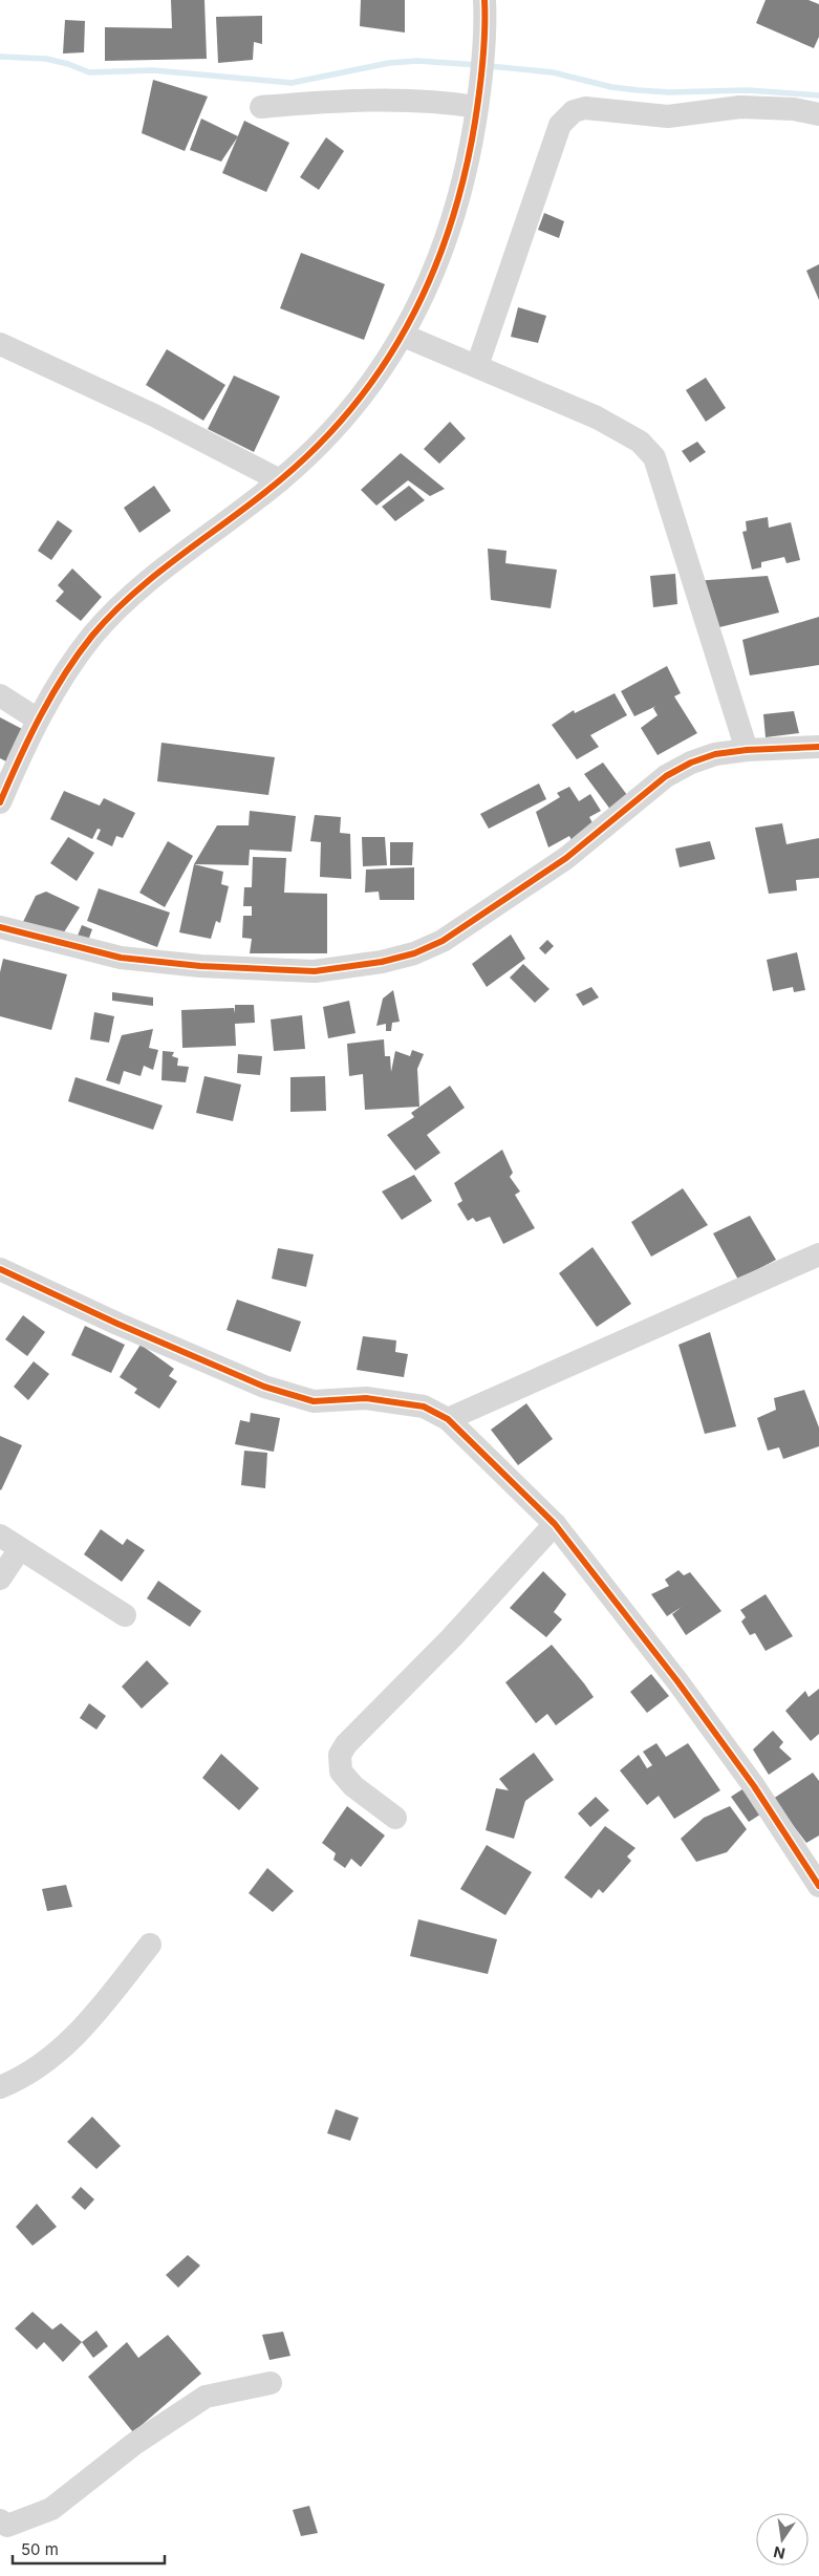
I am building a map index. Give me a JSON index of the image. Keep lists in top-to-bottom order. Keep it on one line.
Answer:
{"scale_bar":"50 m","north":"bottom"}
